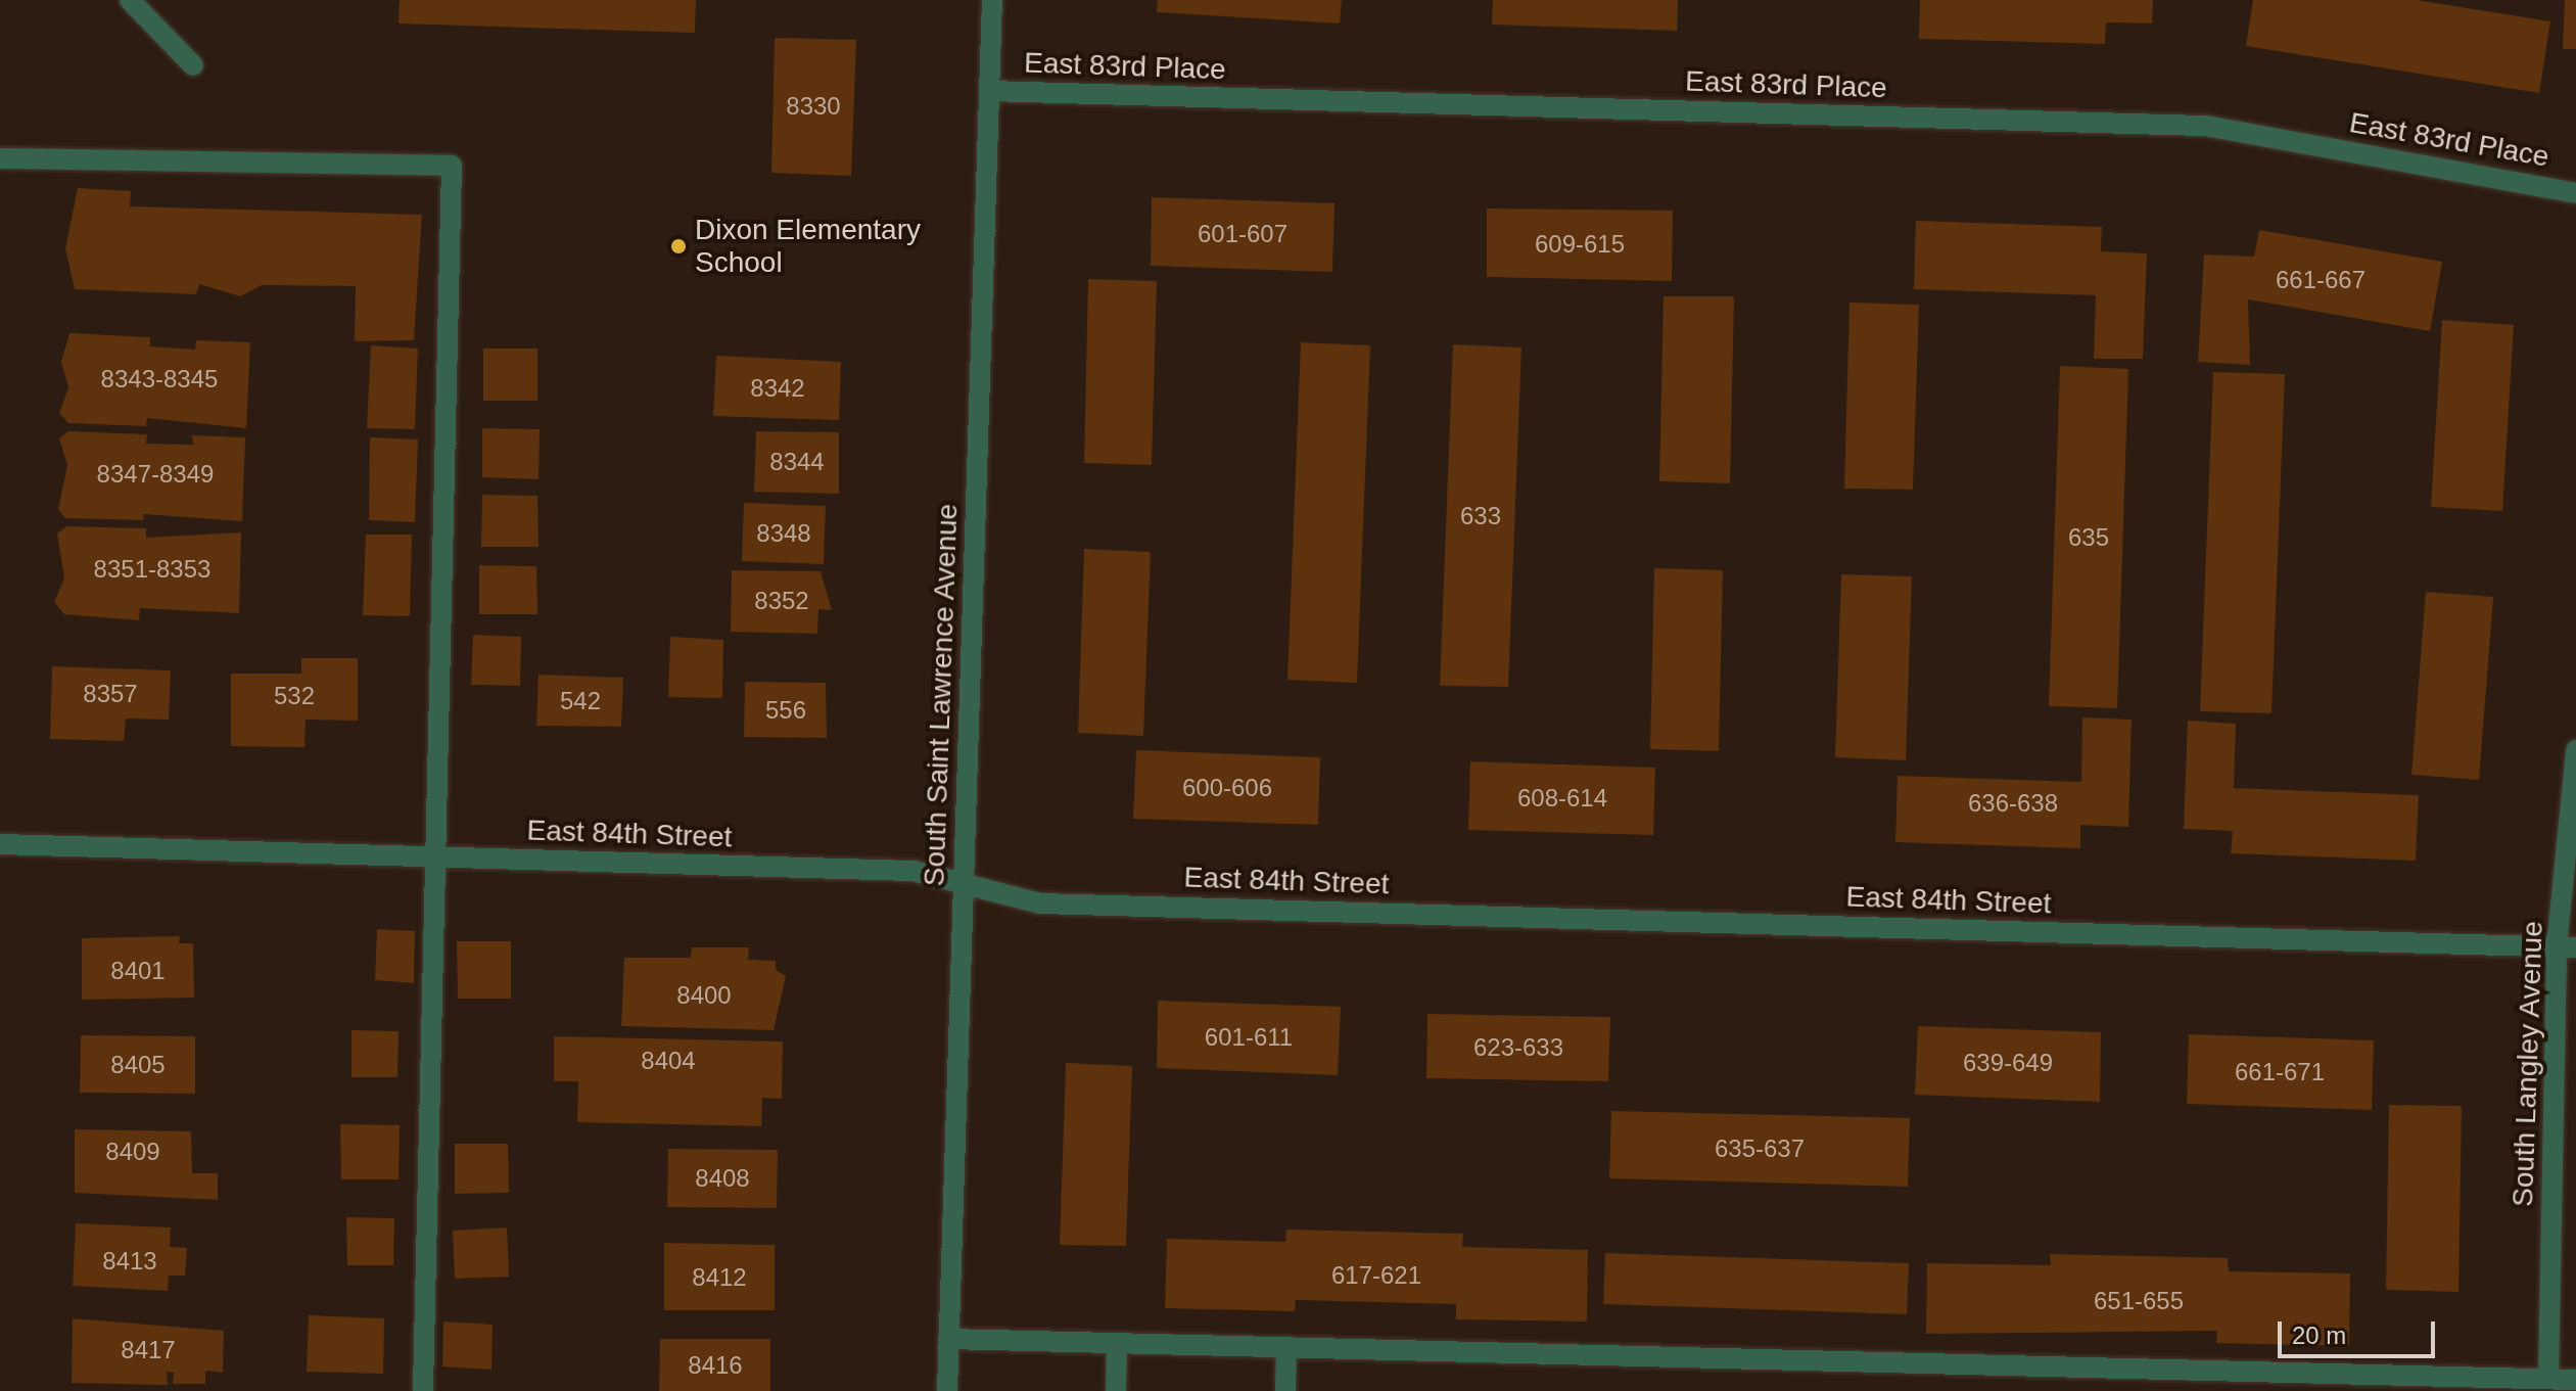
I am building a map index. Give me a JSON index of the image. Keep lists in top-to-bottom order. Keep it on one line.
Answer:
{"streets":{"street":["East 83rd Place","South Saint Lawrence Avenue","East 84th Street","South Langley Avenue"]},"crossings":[["East 83rd Place","South Saint Lawrence Avenue"],["South Saint Lawrence Avenue","East 84th Street"],["East 84th Street","South Langley Avenue"]],"places":["Dixon Elementary School"],"house_numbers":["8330","601-607","609-615","661-667","8343-8345","8342","8344","8347-8349","633","8348","635","8351-8353","8352","8357","532","542","556","600-606","608-614","636-638","8401","8400","601-611","623-633","8404","639-649","8405","661-671","635-637","8409","8408","8413","617-621","8412","651-655","8417","8416"],"scale_bar":"20 m"}
